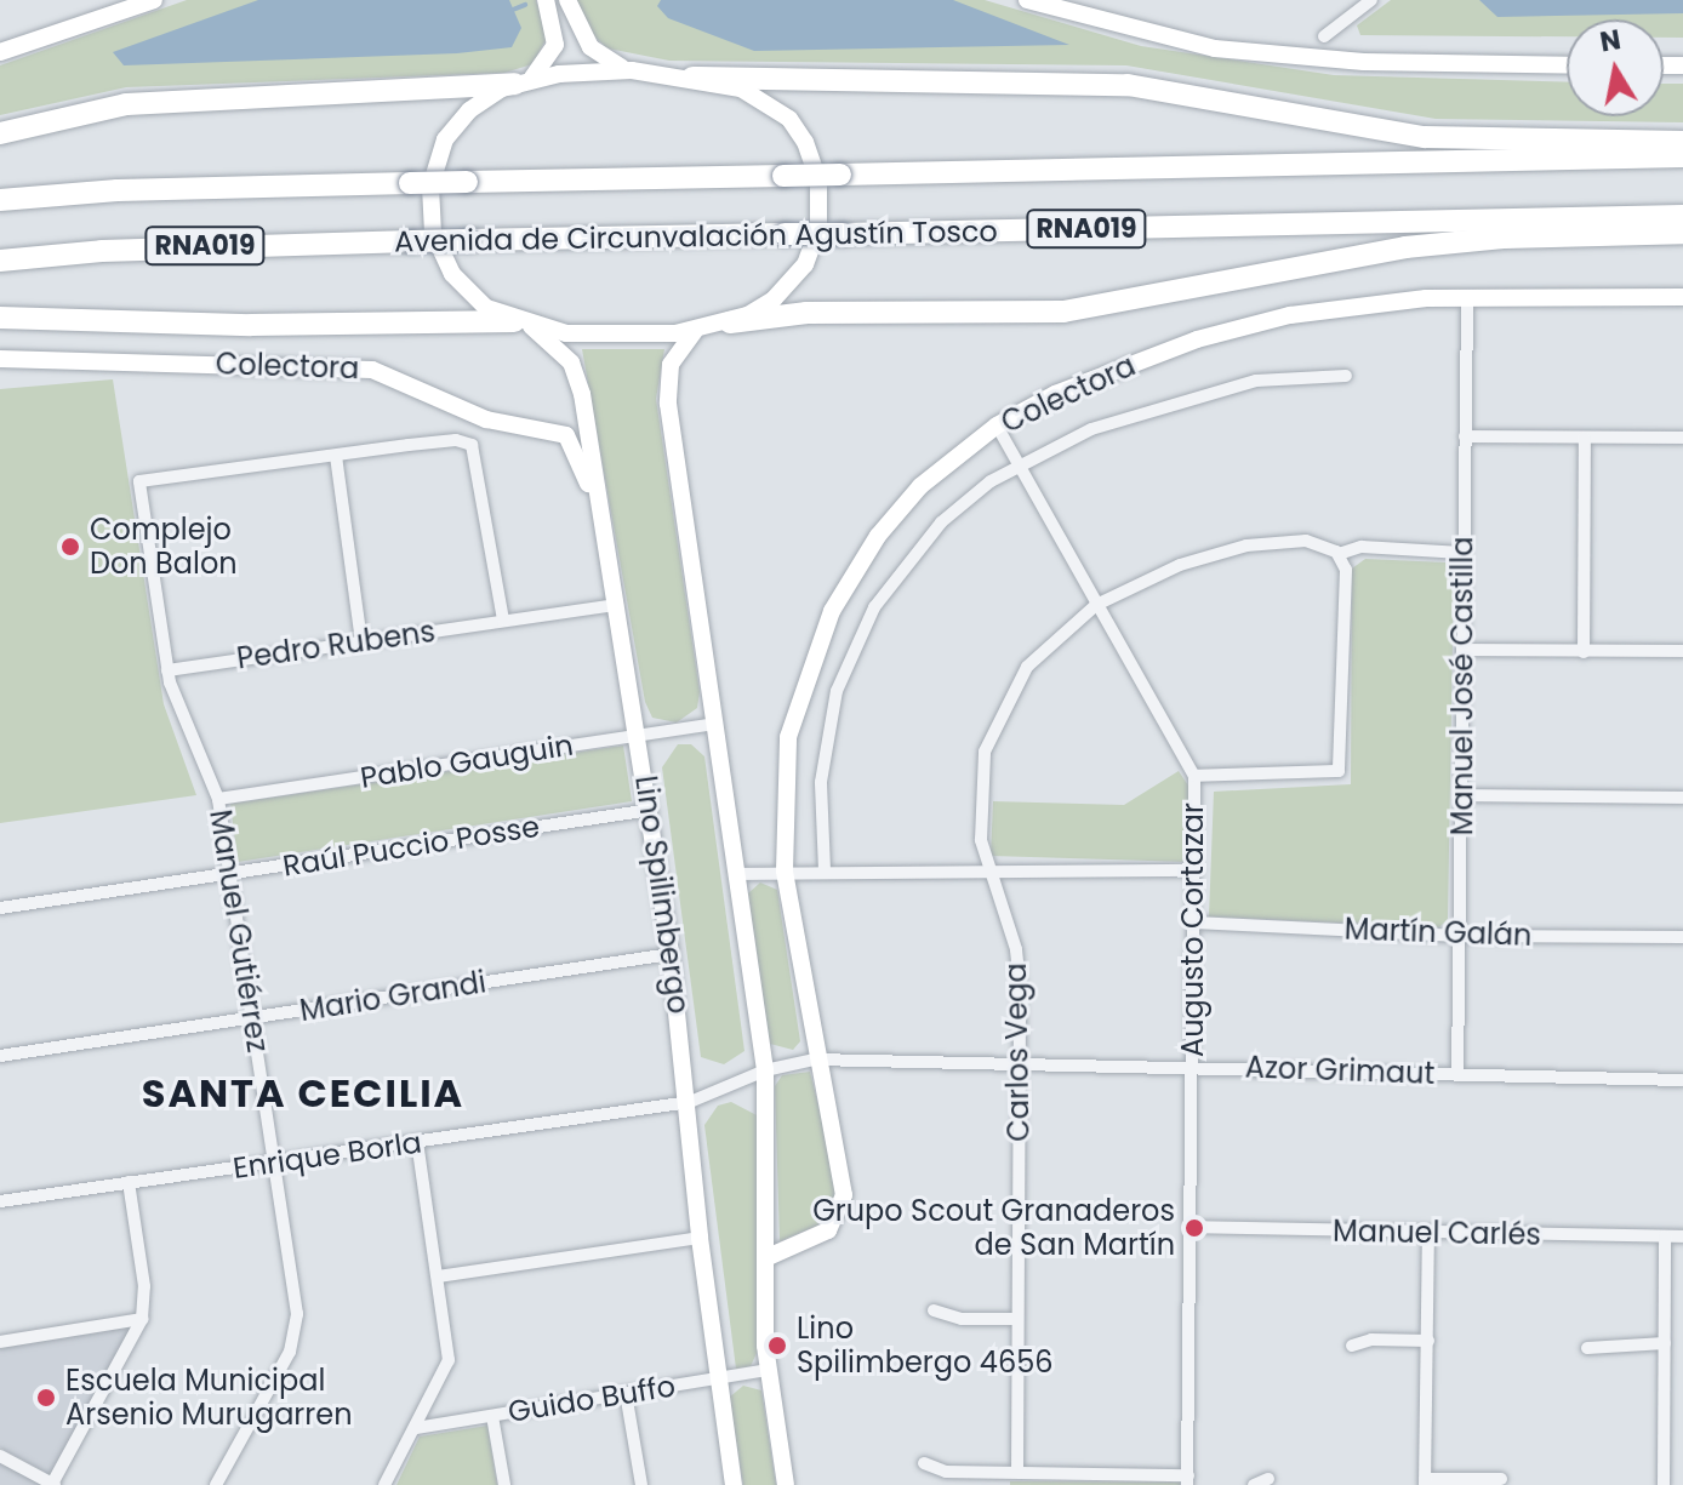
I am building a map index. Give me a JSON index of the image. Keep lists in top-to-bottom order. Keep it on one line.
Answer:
{"streets":{"highway":["RNA019","Avenida de Circunvalación Agustín Tosco"],"main road":["Colectora","Lino Spilimbergo"],"street":["Pedro Rubens","Manuel José Castilla","Pablo Gauguin","Raúl Puccio Posse","Augusto Cortazar","Manuel Gutiérrez","Martín Galán","Mario Grandi","Carlos Vega","Azor Grimaut","Enrique Borla","Manuel Carlés","Guido Buffo"]},"crossings":[["Colectora","Manuel José Castilla"],["Colectora","Lino Spilimbergo"],["Colectora","Augusto Cortazar"],["Colectora","Azor Grimaut"],["Pedro Rubens","Lino Spilimbergo"],["Pedro Rubens","Manuel Gutiérrez"],["Manuel José Castilla","Martín Galán"],["Manuel José Castilla","Azor Grimaut"],["Pablo Gauguin","Lino Spilimbergo"],["Pablo Gauguin","Manuel Gutiérrez"],["Raúl Puccio Posse","Lino Spilimbergo"],["Raúl Puccio Posse","Manuel Gutiérrez"],["Lino Spilimbergo","Mario Grandi"],["Lino Spilimbergo","Enrique Borla"],["Lino Spilimbergo","Guido Buffo"],["Augusto Cortazar","Martín Galán"],["Augusto Cortazar","Carlos Vega"],["Augusto Cortazar","Azor Grimaut"],["Augusto Cortazar","Manuel Carlés"],["Manuel Gutiérrez","Mario Grandi"],["Manuel Gutiérrez","Enrique Borla"],["Carlos Vega","Azor Grimaut"],["Azor Grimaut","Enrique Borla"]],"districts":["SANTA CECILIA"],"places":["Complejo Don Balon","Grupo Scout Granaderos de San Martín","Lino Spilimbergo 4656","Escuela Municipal Arsenio Murugarren"],"north":"top"}
